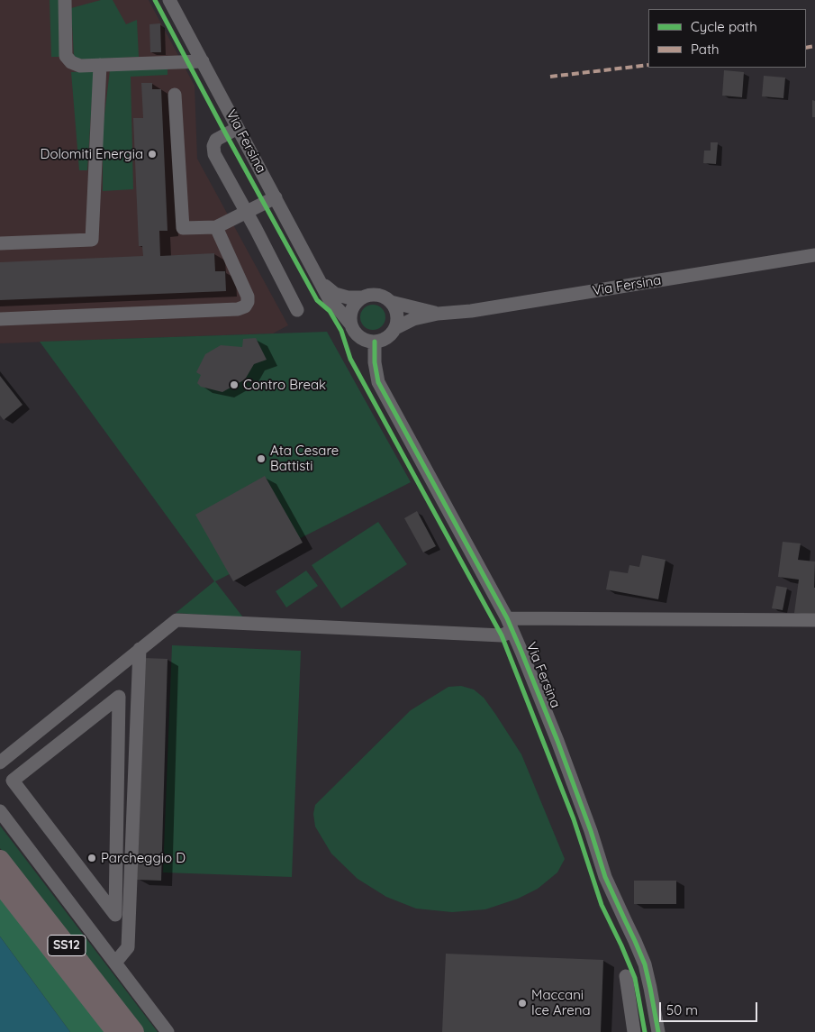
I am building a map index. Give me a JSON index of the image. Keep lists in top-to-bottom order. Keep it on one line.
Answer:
{"streets":{"highway":["SS12"],"street":["Via Fersina"]},"places":["Dolomiti Energia","Contro Break","Ata Cesare Battisti","Parcheggio D","Maccani Ice Arena"],"legend":["Cycle path","Path"],"scale_bar":"50 m"}
